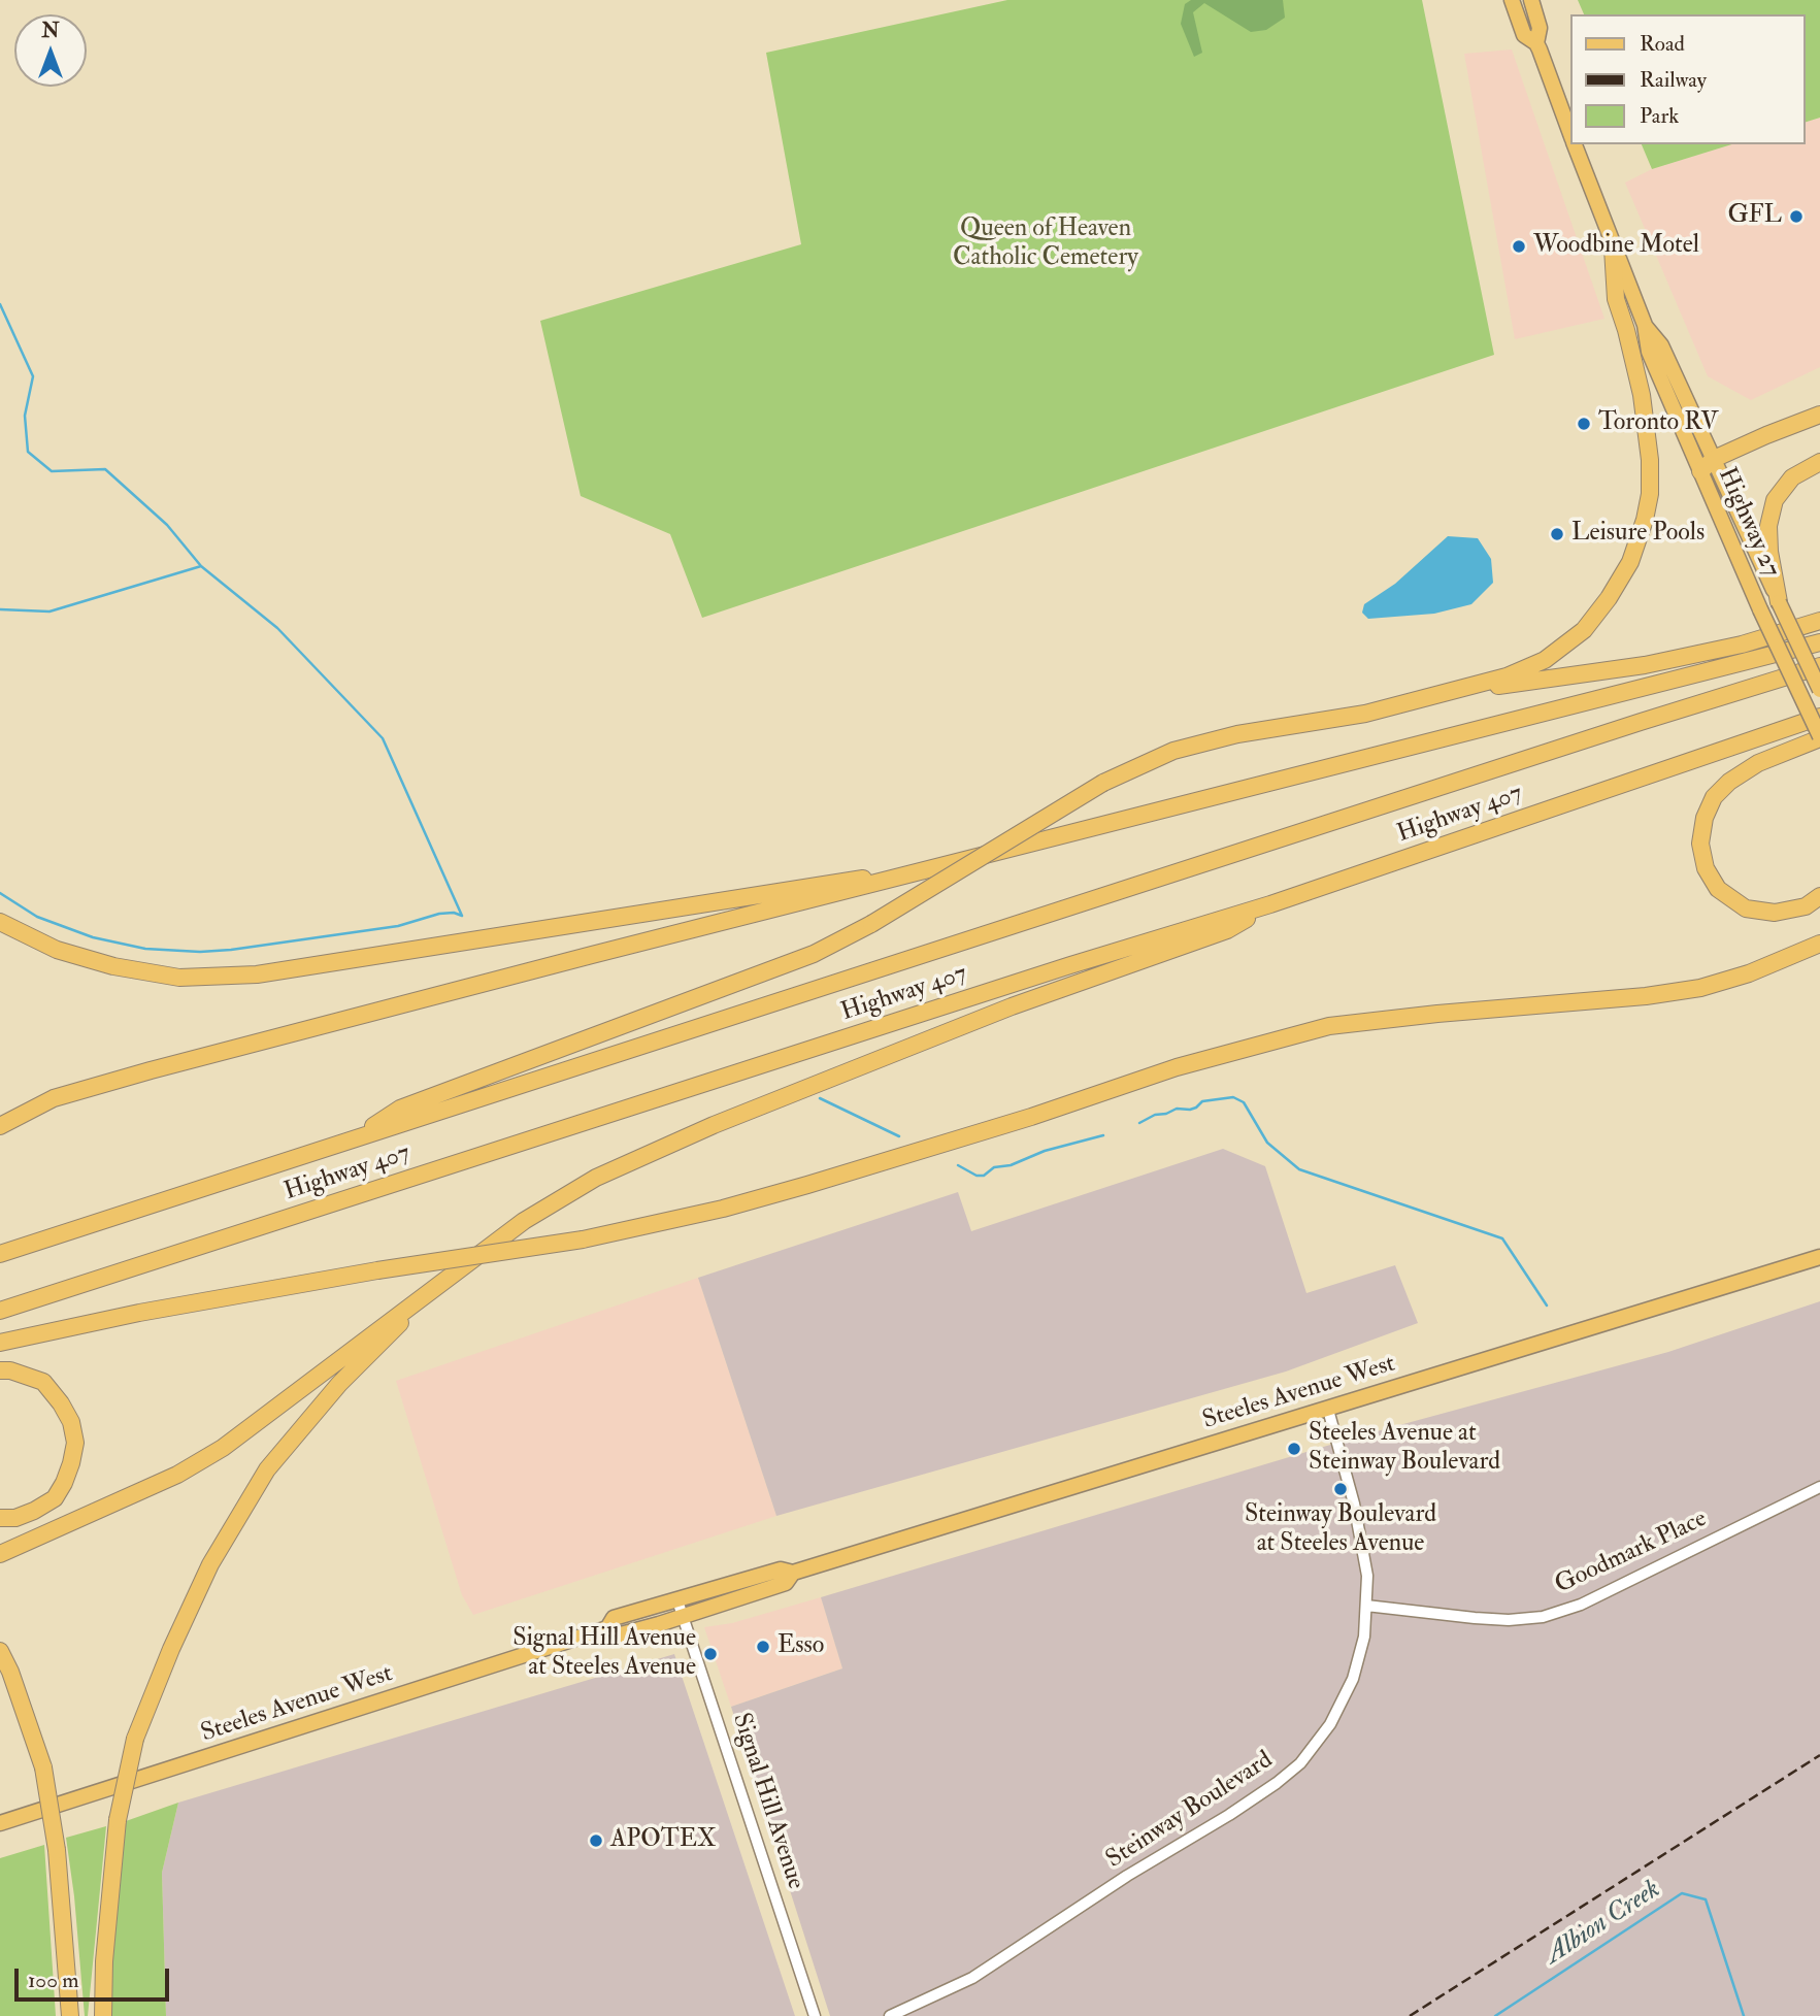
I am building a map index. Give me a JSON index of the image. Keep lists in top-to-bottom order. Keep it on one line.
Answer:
{"streets":{"highway":["Highway 407"],"main road":["Highway 27","Steeles Avenue West"],"street":["Goodmark Place","Signal Hill Avenue","Steinway Boulevard"]},"crossings":[["Steeles Avenue West","Signal Hill Avenue"],["Steeles Avenue West","Steinway Boulevard"],["Goodmark Place","Steinway Boulevard"]],"water":["Albion Creek"],"parks":["Queen of Heaven Catholic Cemetery"],"places":["GFL","Woodbine Motel","Toronto RV","Leisure Pools","Steeles Avenue at Steinway Boulevard","Steinway Boulevard at Steeles Avenue","Esso","Signal Hill Avenue at Steeles Avenue","APOTEX"],"legend":["Road","Railway","Park"],"scale_bar":"100 m","north":"top"}
